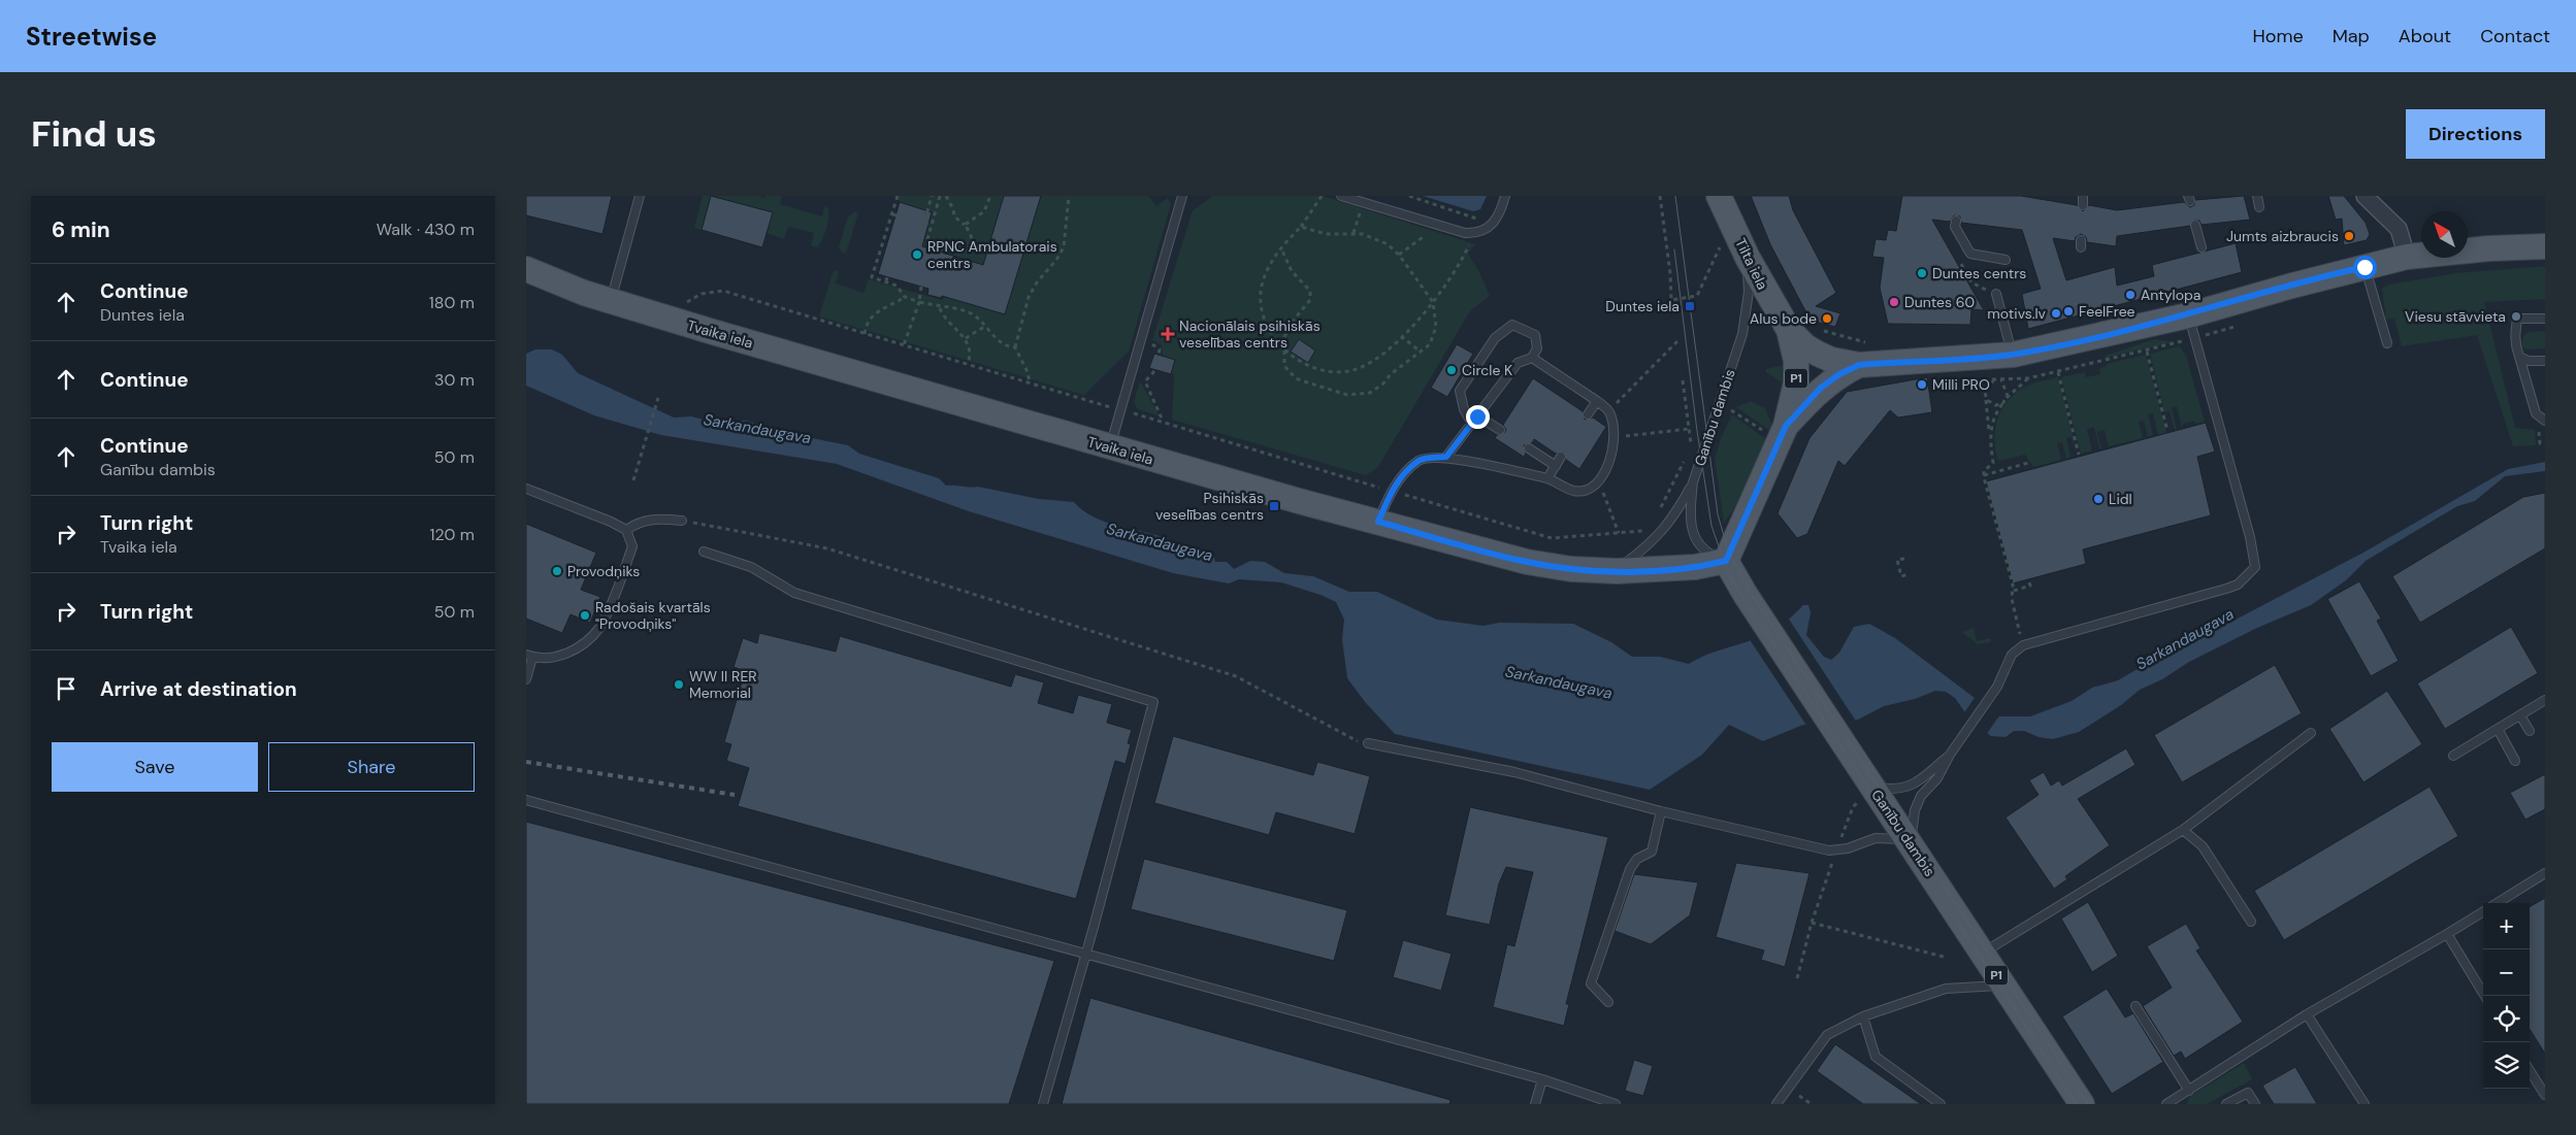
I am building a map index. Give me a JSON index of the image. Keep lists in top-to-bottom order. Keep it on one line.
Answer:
{"streets":{"main road":["Tilta iela","Tvaika iela","P1","Ganību dambis"]},"crossings":[["Tilta iela","P1"],["Tilta iela","Ganību dambis"],["Tvaika iela","P1"],["Tvaika iela","Ganību dambis"],["P1","Ganību dambis"]],"water":["Sarkandaugava"],"places":{"other":["Jumts aizbraucis","RPNC Ambulatorais centrs","Duntes centrs","Antylopa","Duntes 60","FeelFree","motivs.lv","Viesu stāvvieta","Alus bode","Circle K","Milli PRO","Lidl","Provodņiks","Radošais kvartāls \"Provodņiks\"","WW II RER Memorial"],"transit":["Duntes iela","Psihiskās veselības centrs"],"health":["Nacionālais psihiskās veselības centrs"]},"north":"top left","page":{"header":"Streetwise","nav":["Home","Map","About","Contact"],"buttons":["Directions",["Save","Share"]],"title":"Find us","heading":["6 min","Walk · 430 m"],"list":[["Continue","Duntes iela","180 m"],["Continue","30 m"],["Continue","Ganību dambis","50 m"],["Turn right","Tvaika iela","120 m"],["Turn right","50 m"],"Arrive at destination"],"map_buttons":["+","−"]}}
